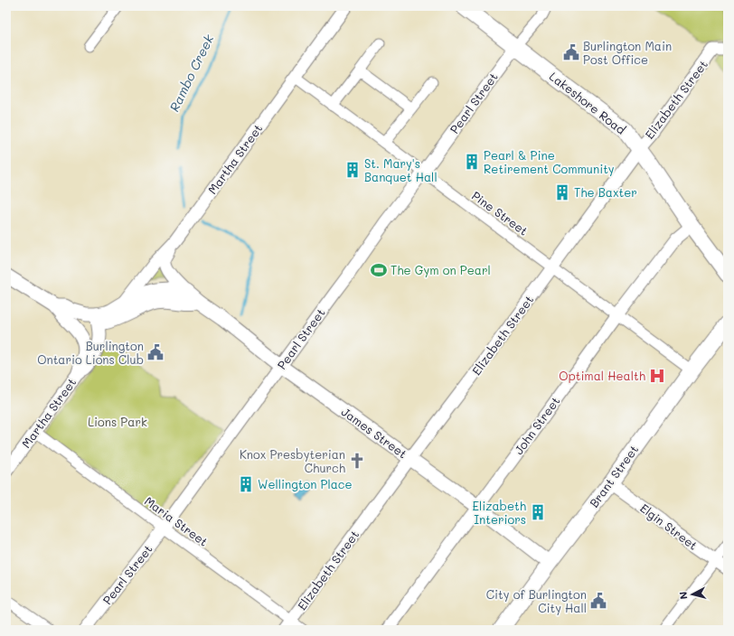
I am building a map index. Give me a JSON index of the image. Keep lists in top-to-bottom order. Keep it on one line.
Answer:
{"streets":{"main road":["Lakeshore Road","James Street","Brant Street"],"street":["Elizabeth Street","Pearl Street","Martha Street","Pine Street","John Street","Maria Street","Elgin Street"]},"crossings":[["Elizabeth Street","Lakeshore Road"],["Elizabeth Street","Pine Street"],["Elizabeth Street","James Street"],["Elizabeth Street","Maria Street"],["Pearl Street","Lakeshore Road"],["Pearl Street","Pine Street"],["Pearl Street","James Street"],["Pearl Street","Maria Street"],["Lakeshore Road","John Street"],["Martha Street","Pine Street"],["Martha Street","Maria Street"],["Pine Street","John Street"],["Pine Street","Brant Street"],["John Street","James Street"],["James Street","Brant Street"],["Brant Street","Elgin Street"]],"water":["Rambo Creek"],"parks":["Lions Park"],"places":{"public building":["Burlington Main Post Office","Burlington Ontario Lions Club","City of Burlington City Hall"],"building":["Pearl & Pine Retirement Community","St. Mary's Banquet Hall","The Baxter","Wellington Place","Elizabeth Interiors"],"sports":["The Gym on Pearl"],"hospital":["Optimal Health"],"church":["Knox Presbyterian Church"]},"north":"left"}
